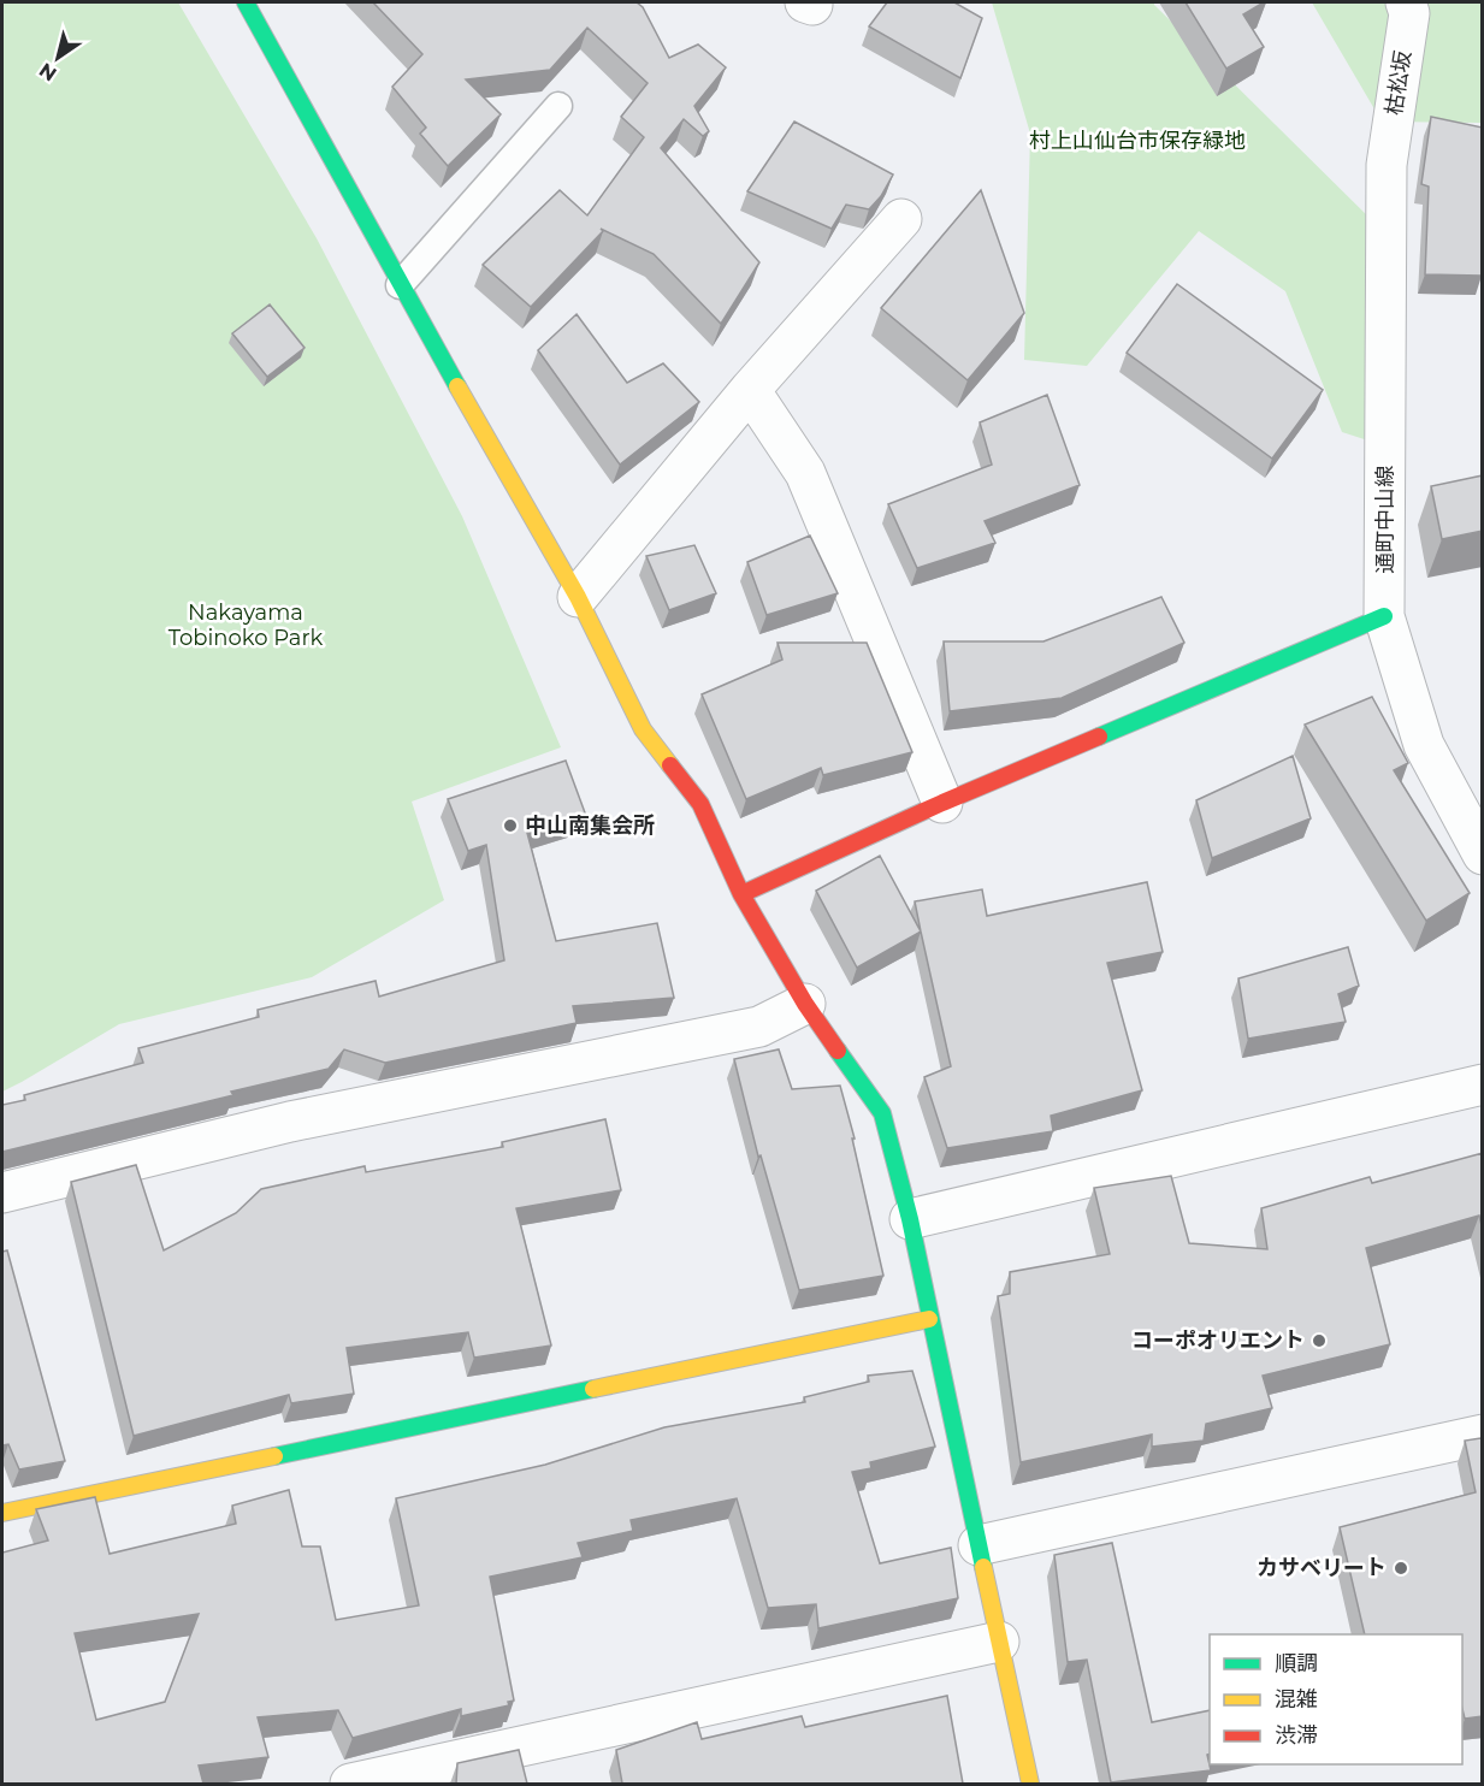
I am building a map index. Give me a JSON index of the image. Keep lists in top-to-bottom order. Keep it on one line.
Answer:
{"streets":{"street":["枯松坂","通町中山線"]},"crossings":[["枯松坂","通町中山線"]],"parks":["村上山仙台市保存緑地","Nakayama Tobinoko Park"],"places":["中山南集会所","コーポオリエント","カサベリート"],"legend":["順調","混雑","渋滞"],"north":"bottom left"}
